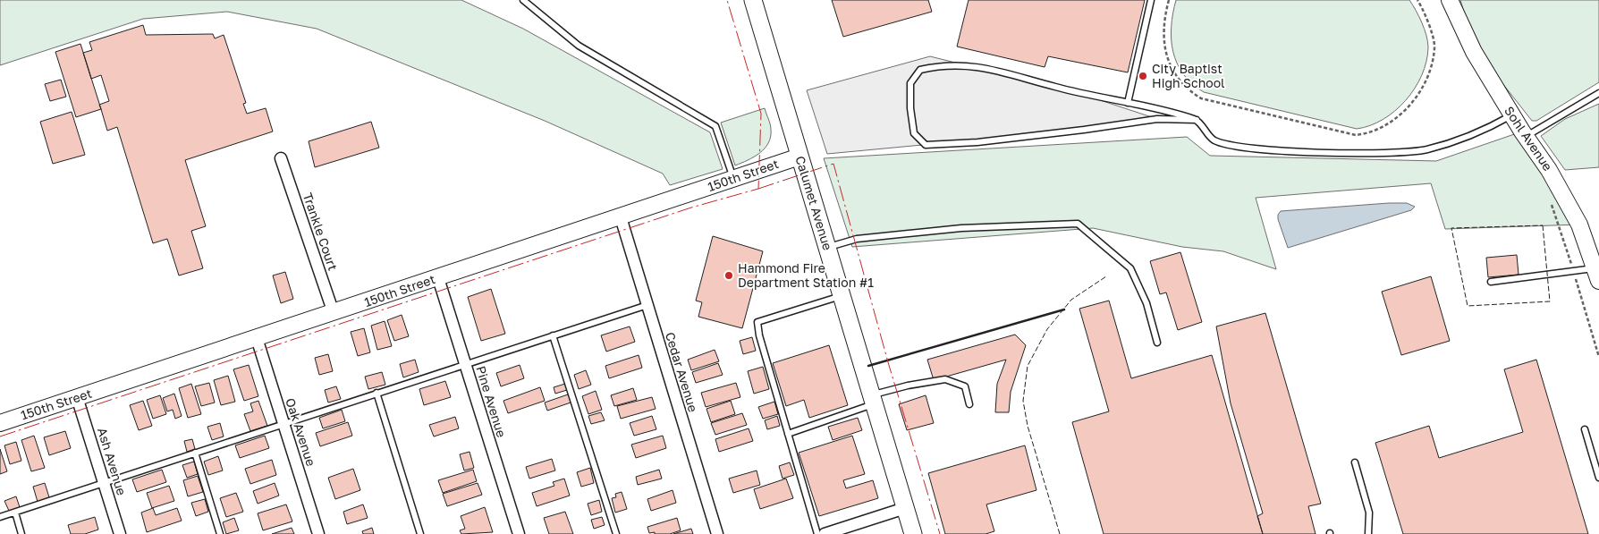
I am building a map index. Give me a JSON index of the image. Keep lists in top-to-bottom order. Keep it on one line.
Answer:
{"streets":{"main road":["Calumet Avenue"],"street":["Sohl Avenue","150th Street","Trankle Court","Cedar Avenue","Pine Avenue","Oak Avenue","Ash Avenue"]},"crossings":[["150th Street","Calumet Avenue"],["150th Street","Trankle Court"],["150th Street","Cedar Avenue"],["150th Street","Pine Avenue"],["150th Street","Oak Avenue"],["150th Street","Ash Avenue"]],"places":["City Baptist High School","Hammond Fire Department Station #1"]}
